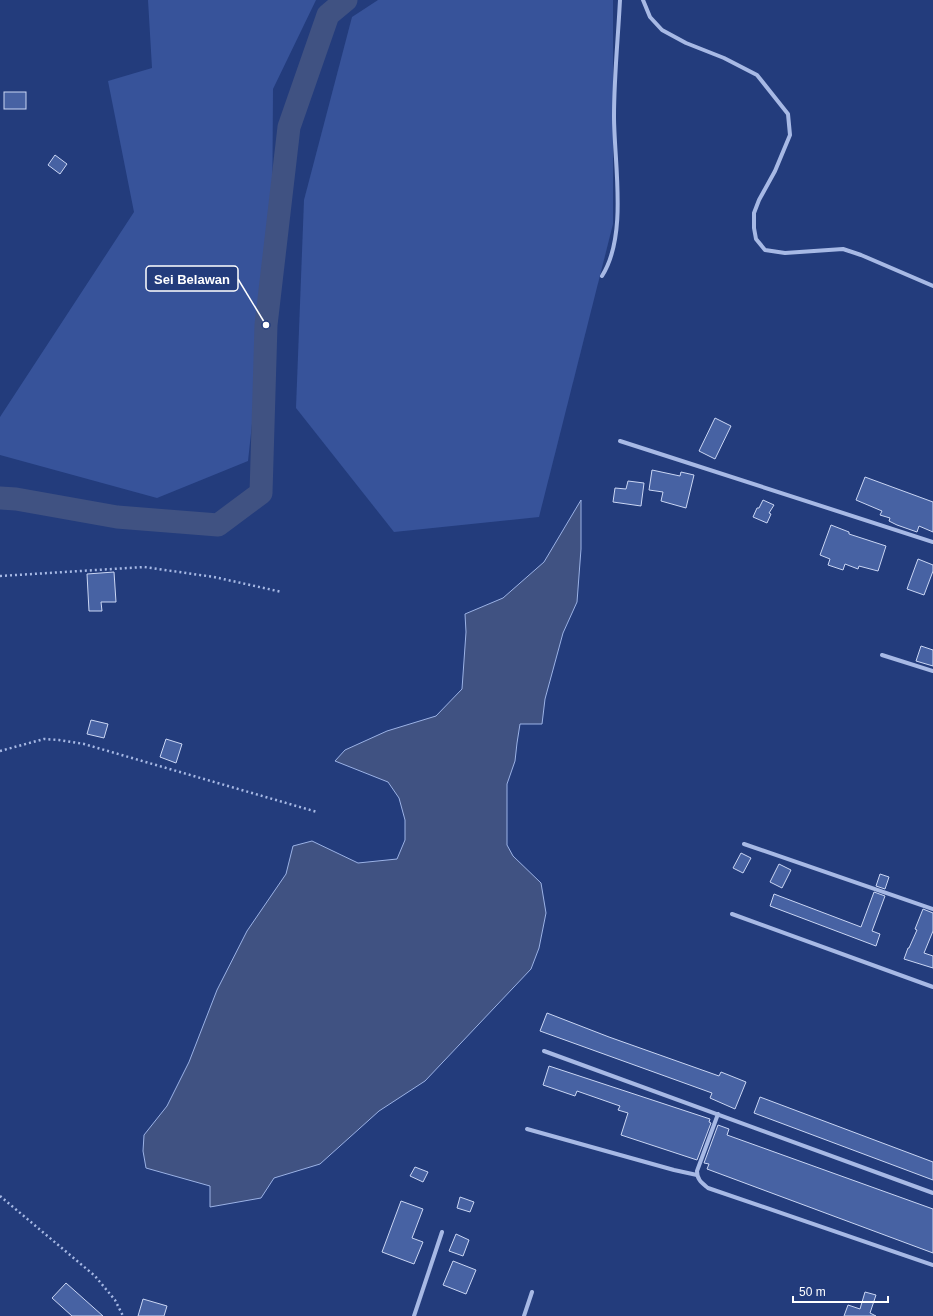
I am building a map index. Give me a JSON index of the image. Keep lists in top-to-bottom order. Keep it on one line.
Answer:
{"places":["Sei Belawan"],"scale_bar":"50 m"}
